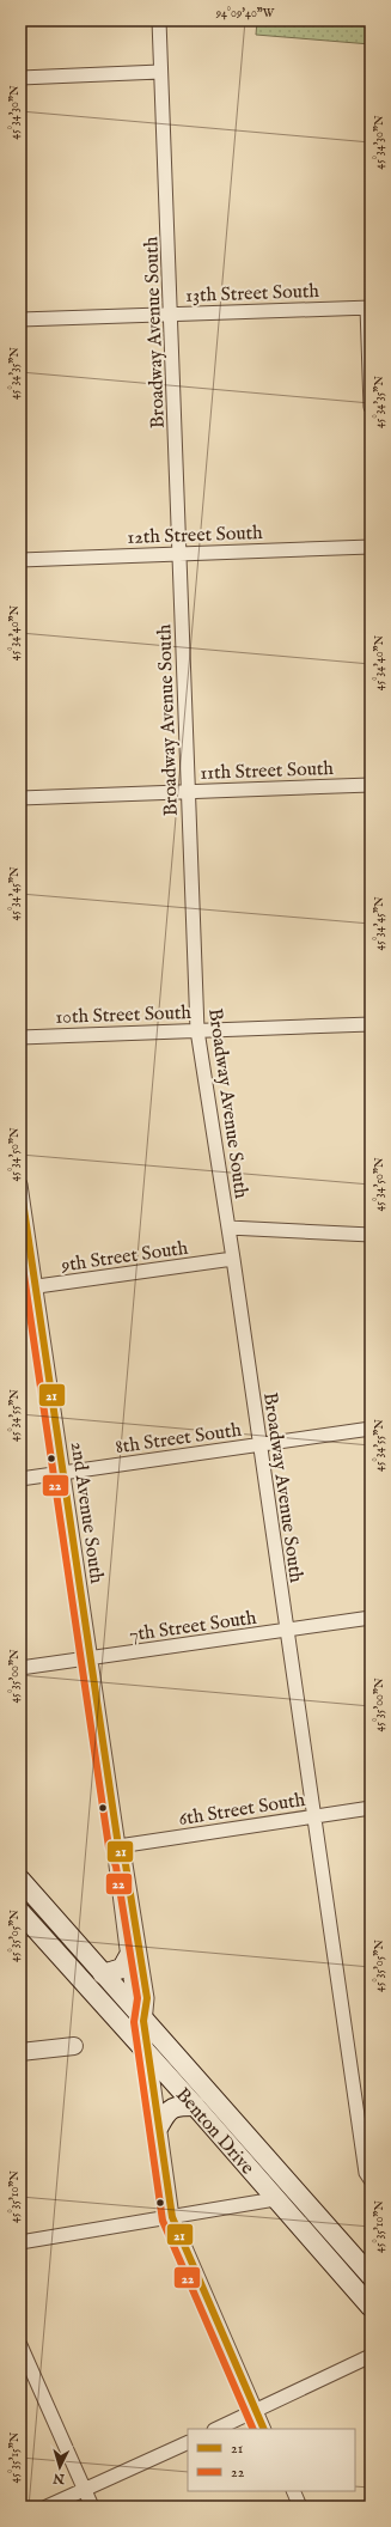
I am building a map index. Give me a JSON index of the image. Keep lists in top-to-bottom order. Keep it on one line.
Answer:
{"streets":{"main road":["Benton Drive"],"street":["13th Street South","Broadway Avenue South","12th Street South","11th Street South","10th Street South","9th Street South","8th Street South","2nd Avenue South","7th Street South","6th Street South"]},"crossings":[["13th Street South","Broadway Avenue South"],["Broadway Avenue South","12th Street South"],["Broadway Avenue South","11th Street South"],["Broadway Avenue South","10th Street South"],["Broadway Avenue South","9th Street South"],["Broadway Avenue South","8th Street South"],["Broadway Avenue South","7th Street South"],["Broadway Avenue South","6th Street South"],["9th Street South","2nd Avenue South"],["8th Street South","2nd Avenue South"],["2nd Avenue South","7th Street South"],["2nd Avenue South","6th Street South"],["2nd Avenue South","Benton Drive"]],"lines":["transit line 21","transit line 22"],"legend":["21","22"],"north":"bottom","coordinates":["94°09'40\"W","45°34'30\"N","45°34'35\"N","45°34'40\"N","45°34'45\"N","45°34'50\"N","45°34'55\"N","45°35'00\"N","45°35'05\"N","45°35'10\"N","45°35'15\"N"]}
